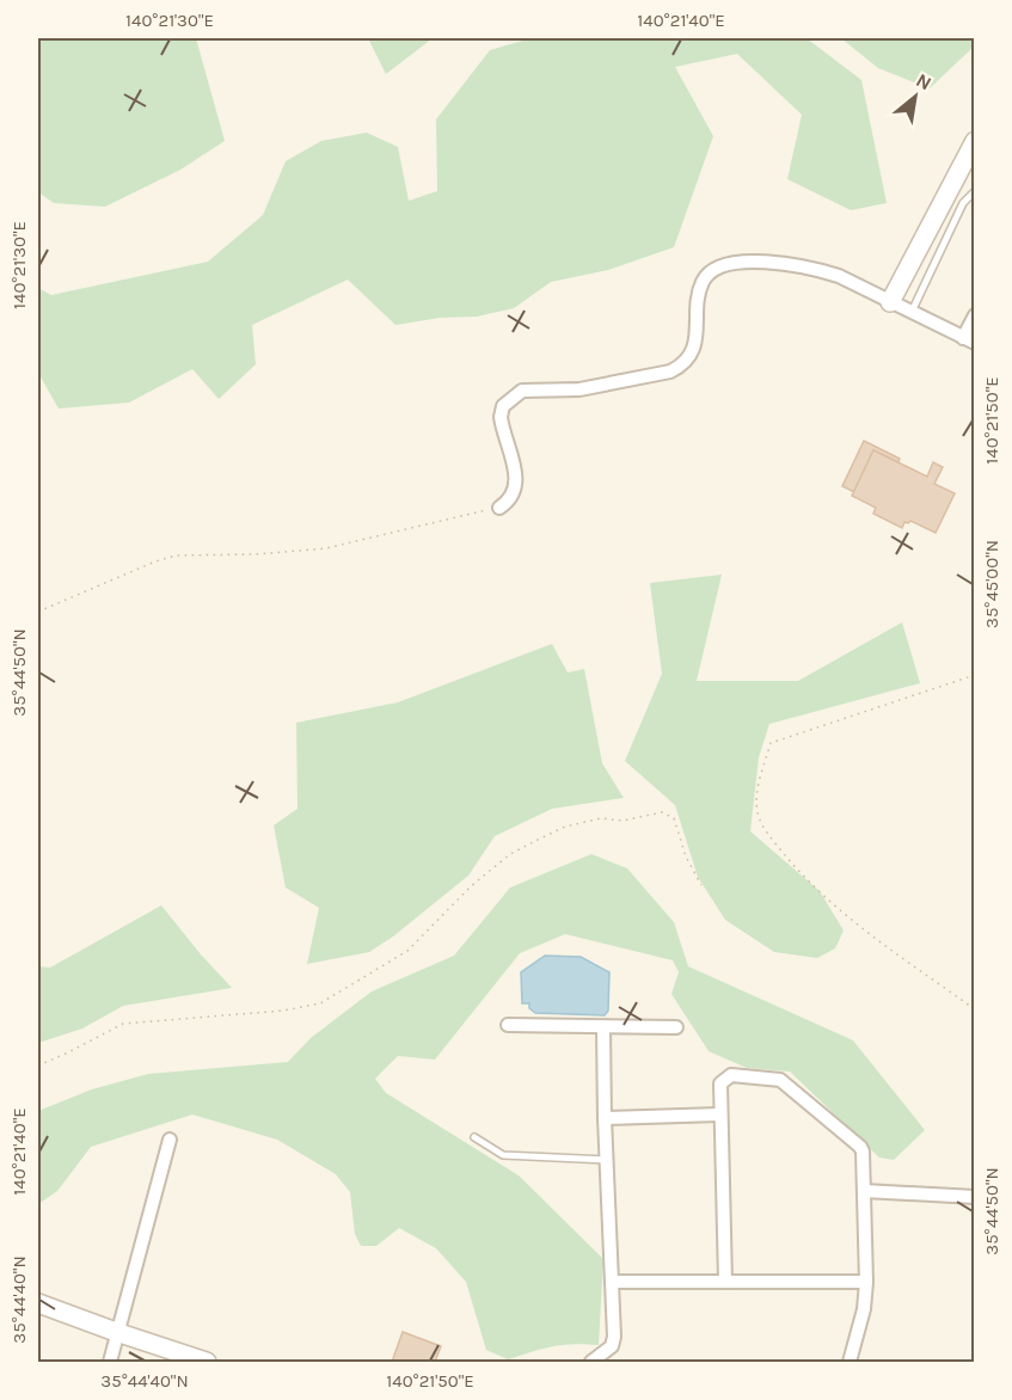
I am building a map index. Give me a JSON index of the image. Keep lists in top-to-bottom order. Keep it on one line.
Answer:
{"north":"top right","coordinates":["140°21'30\"E","140°21'40\"E","140°21'50\"E","35°45'00\"N","35°44'50\"N","35°44'40\"N"]}
